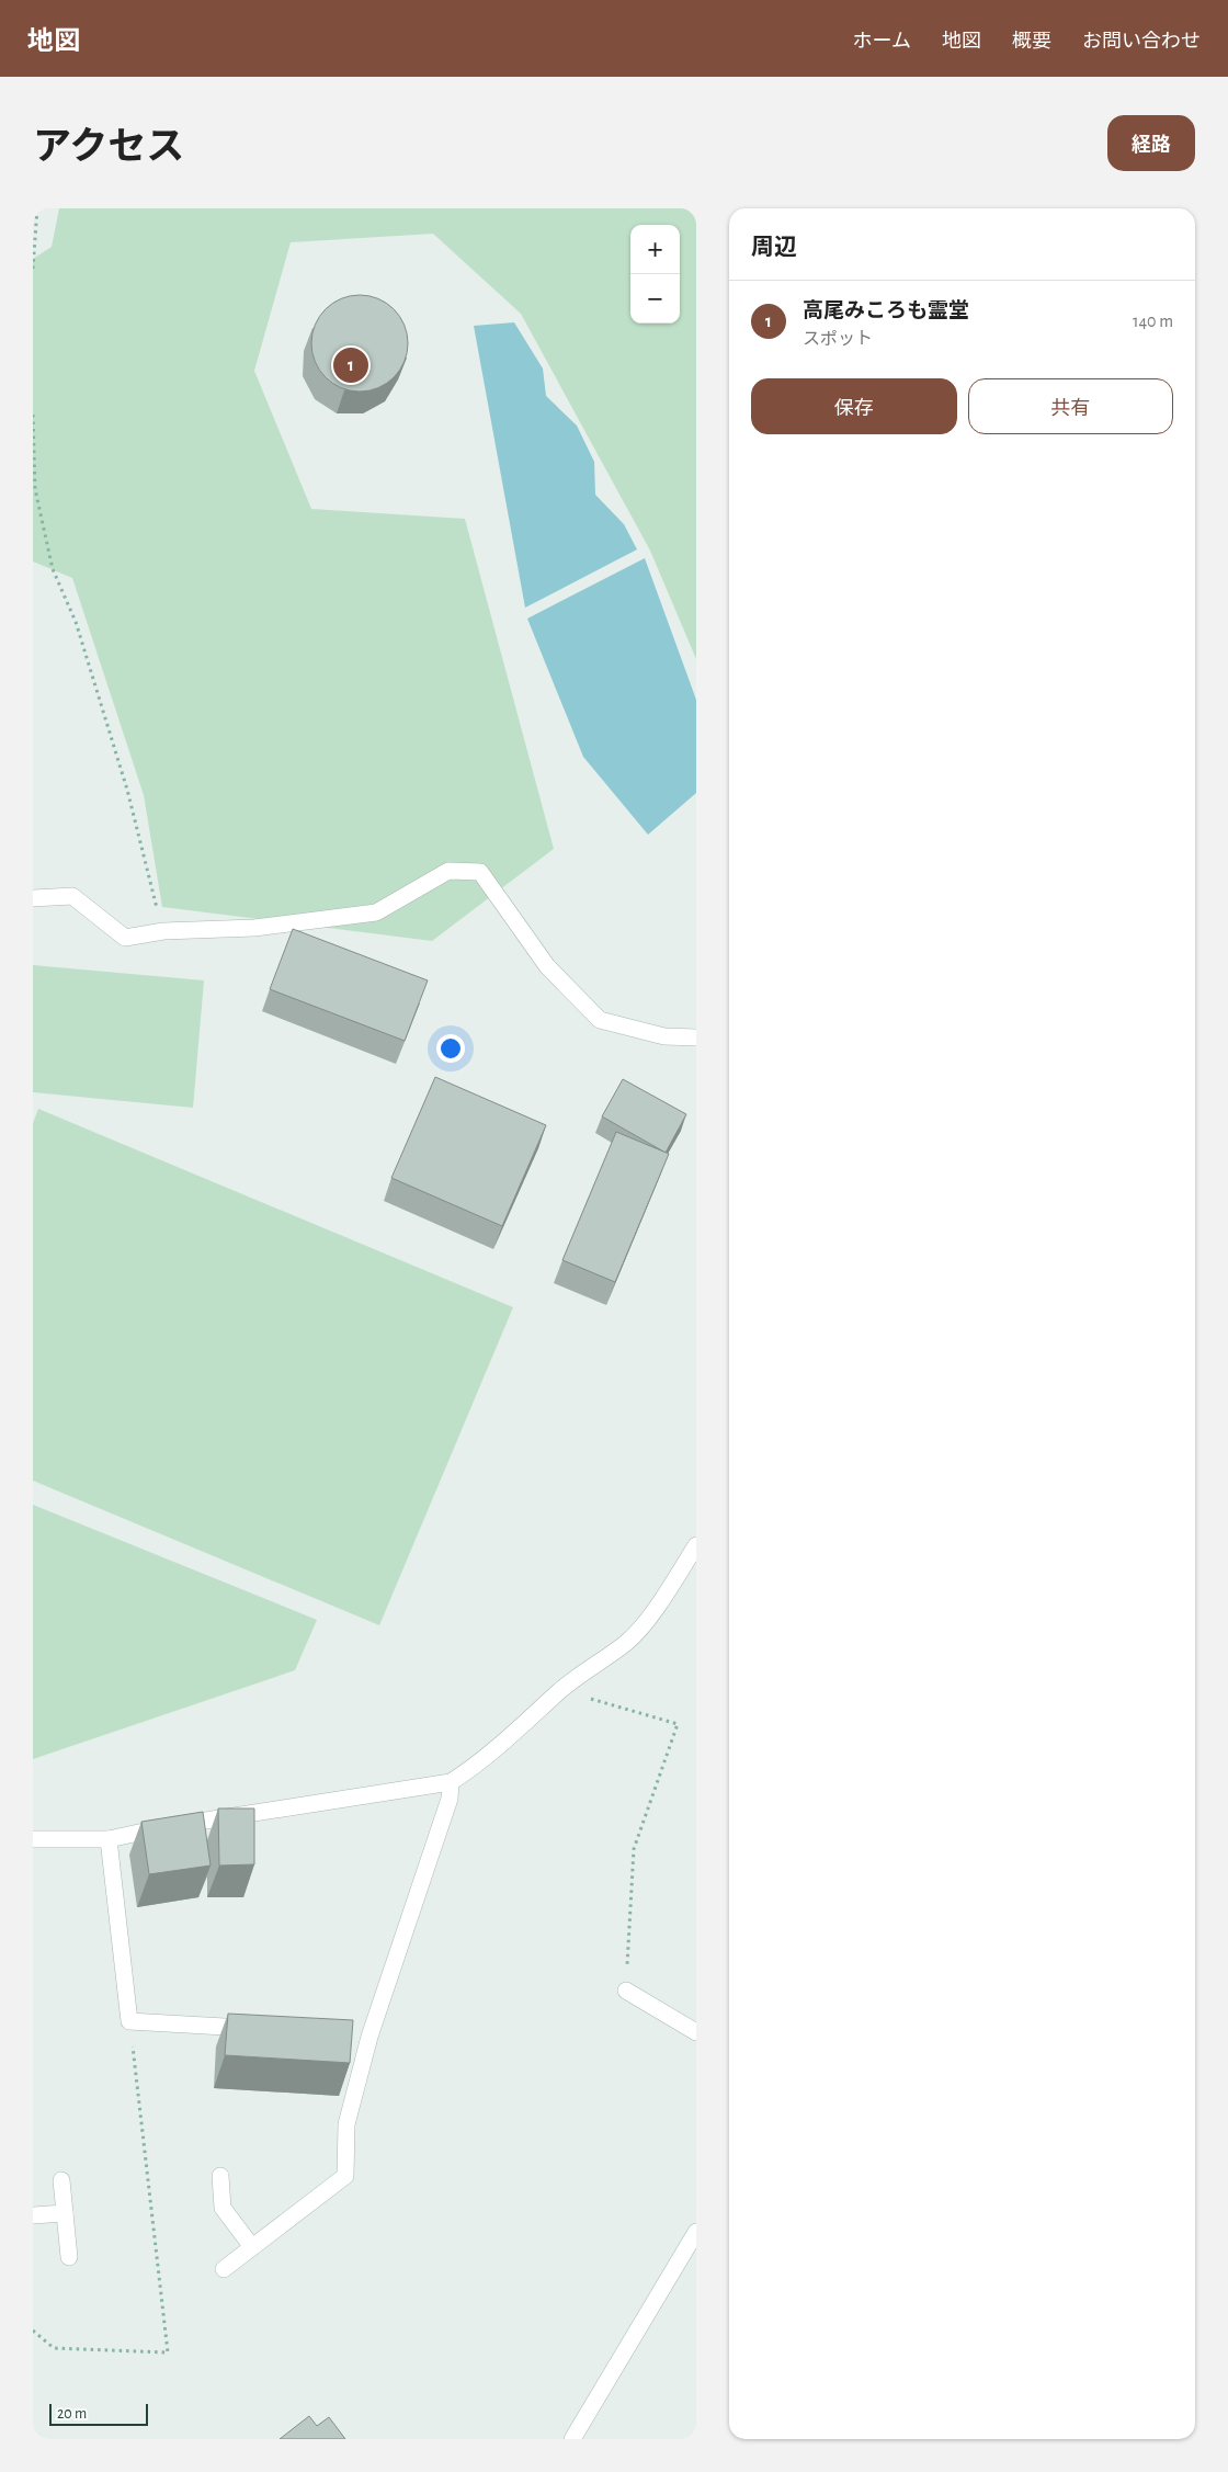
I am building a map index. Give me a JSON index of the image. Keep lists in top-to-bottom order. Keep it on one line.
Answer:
{"scale_bar":"20 m","page":{"header":"地図","nav":["ホーム","地図","概要","お問い合わせ"],"title":"アクセス","buttons":["経路",["保存","共有"]],"heading":"周辺","map_buttons":["+","−"],"list":[{"mark":"1","name":"高尾みころも霊堂","note":"スポット","value":"140 m"}],"pins":"1","scale":"20 m"}}
